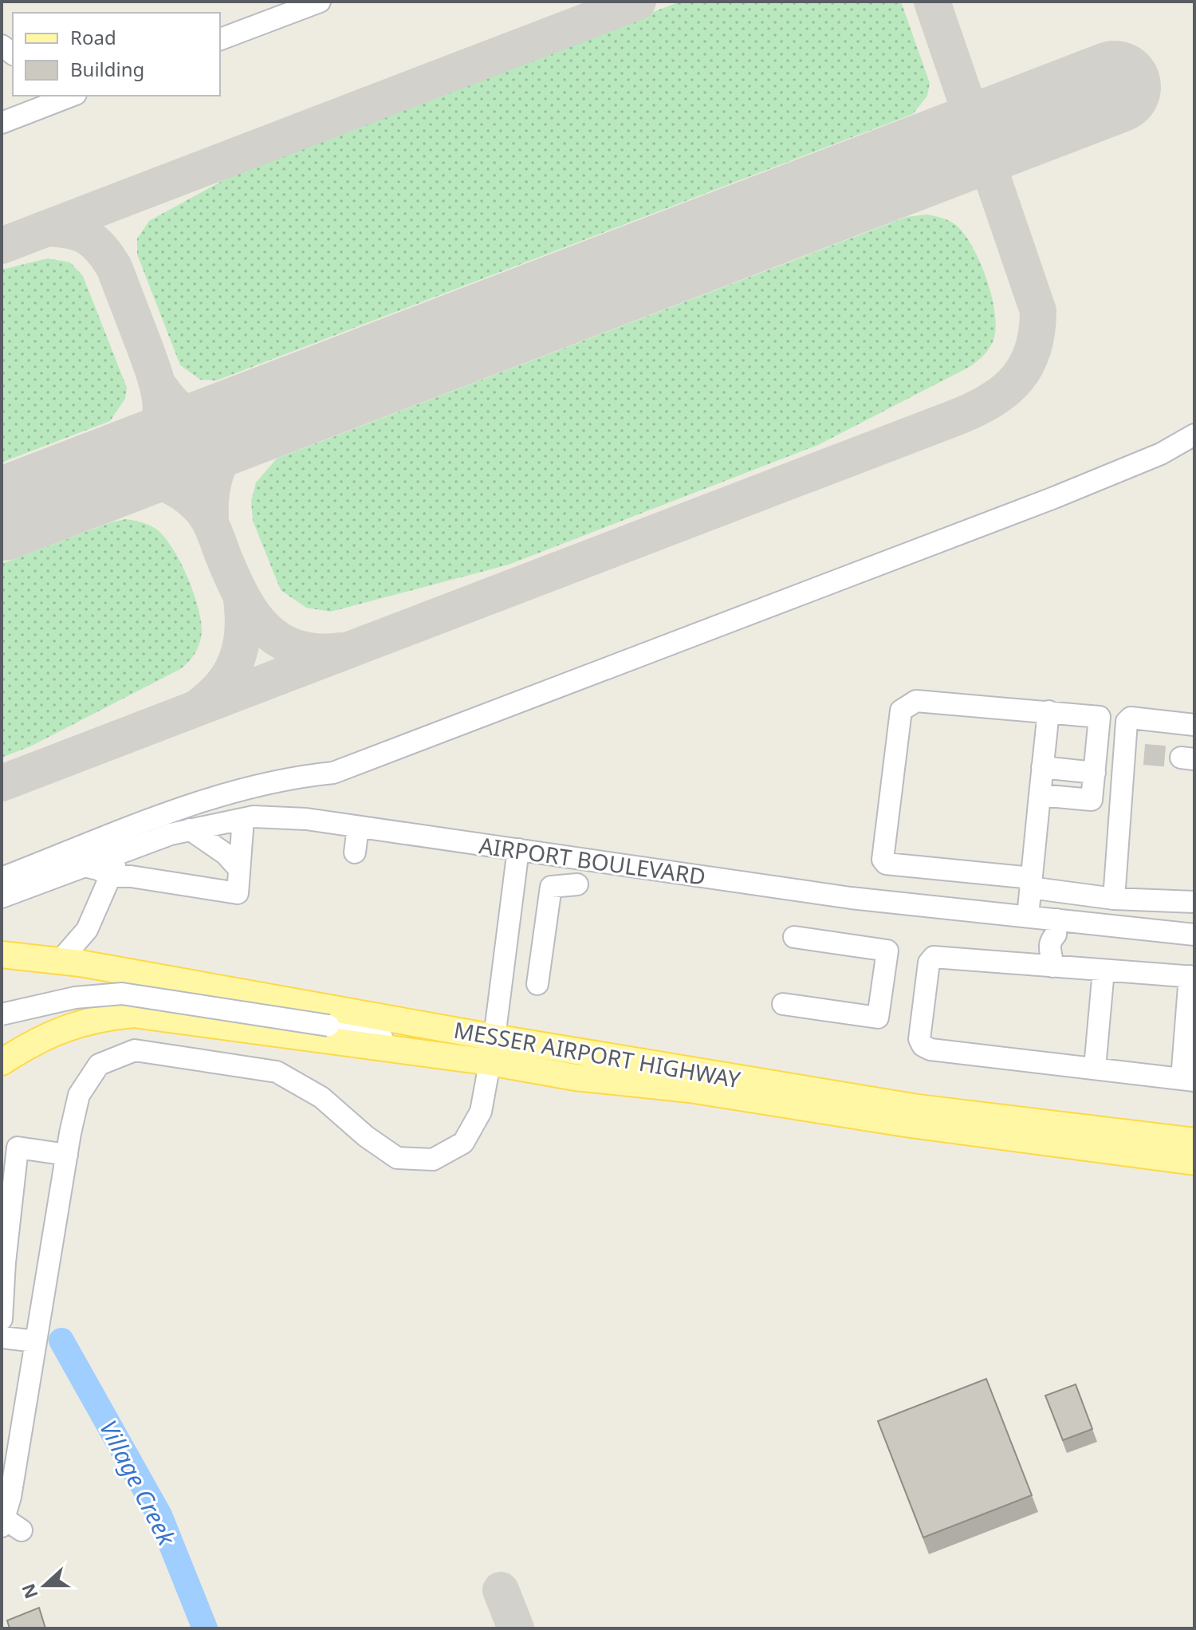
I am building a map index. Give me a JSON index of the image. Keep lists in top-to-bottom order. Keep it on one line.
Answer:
{"streets":{"main road":["MESSER AIRPORT HIGHWAY"],"street":["AIRPORT BOULEVARD"]},"water":["Village Creek"],"legend":["Road","Building"],"north":"left"}
